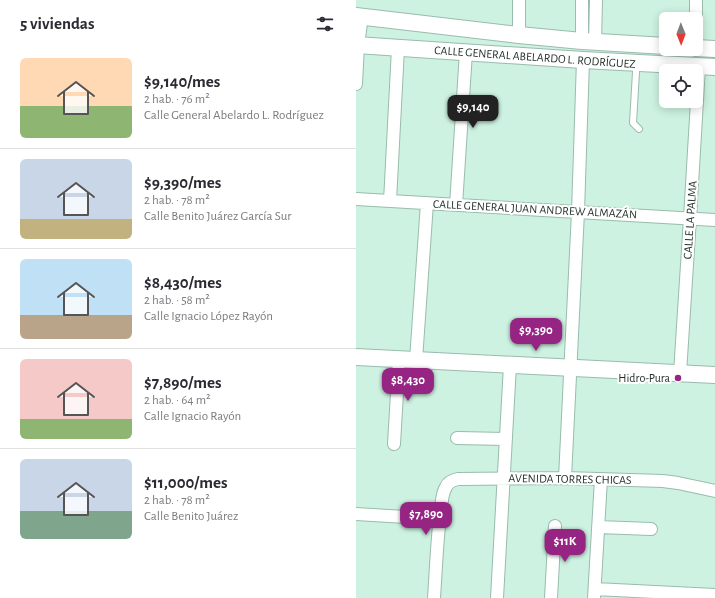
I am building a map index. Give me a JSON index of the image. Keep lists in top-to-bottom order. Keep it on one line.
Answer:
{"streets":{"main road":["CALLE GENERAL ABELARDO L. RODRÍGUEZ"],"street":["CALLE GENERAL JUAN ANDREW ALMAZÁN","CALLE LA PALMA","AVENIDA TORRES CHICAS"]},"crossings":[["CALLE GENERAL JUAN ANDREW ALMAZÁN","CALLE LA PALMA"]],"places":["Hidro-Pura"],"north":"bottom","page":{"heading":"5 viviendas","list":[{"name":"$9,140/mes","note":"2 hab. · 76 m² · Calle General Abelardo L. Rodríguez"},{"name":"$9,390/mes","note":"2 hab. · 78 m² · Calle Benito Juárez García Sur"},{"name":"$8,430/mes","note":"2 hab. · 58 m² · Calle Ignacio López Rayón"},{"name":"$7,890/mes","note":"2 hab. · 64 m² · Calle Ignacio Rayón"},{"name":"$11,000/mes","note":"2 hab. · 78 m² · Calle Benito Juárez"}],"price":["$9,140","$9,390","$8,430","$7,890","$11K"]}}
